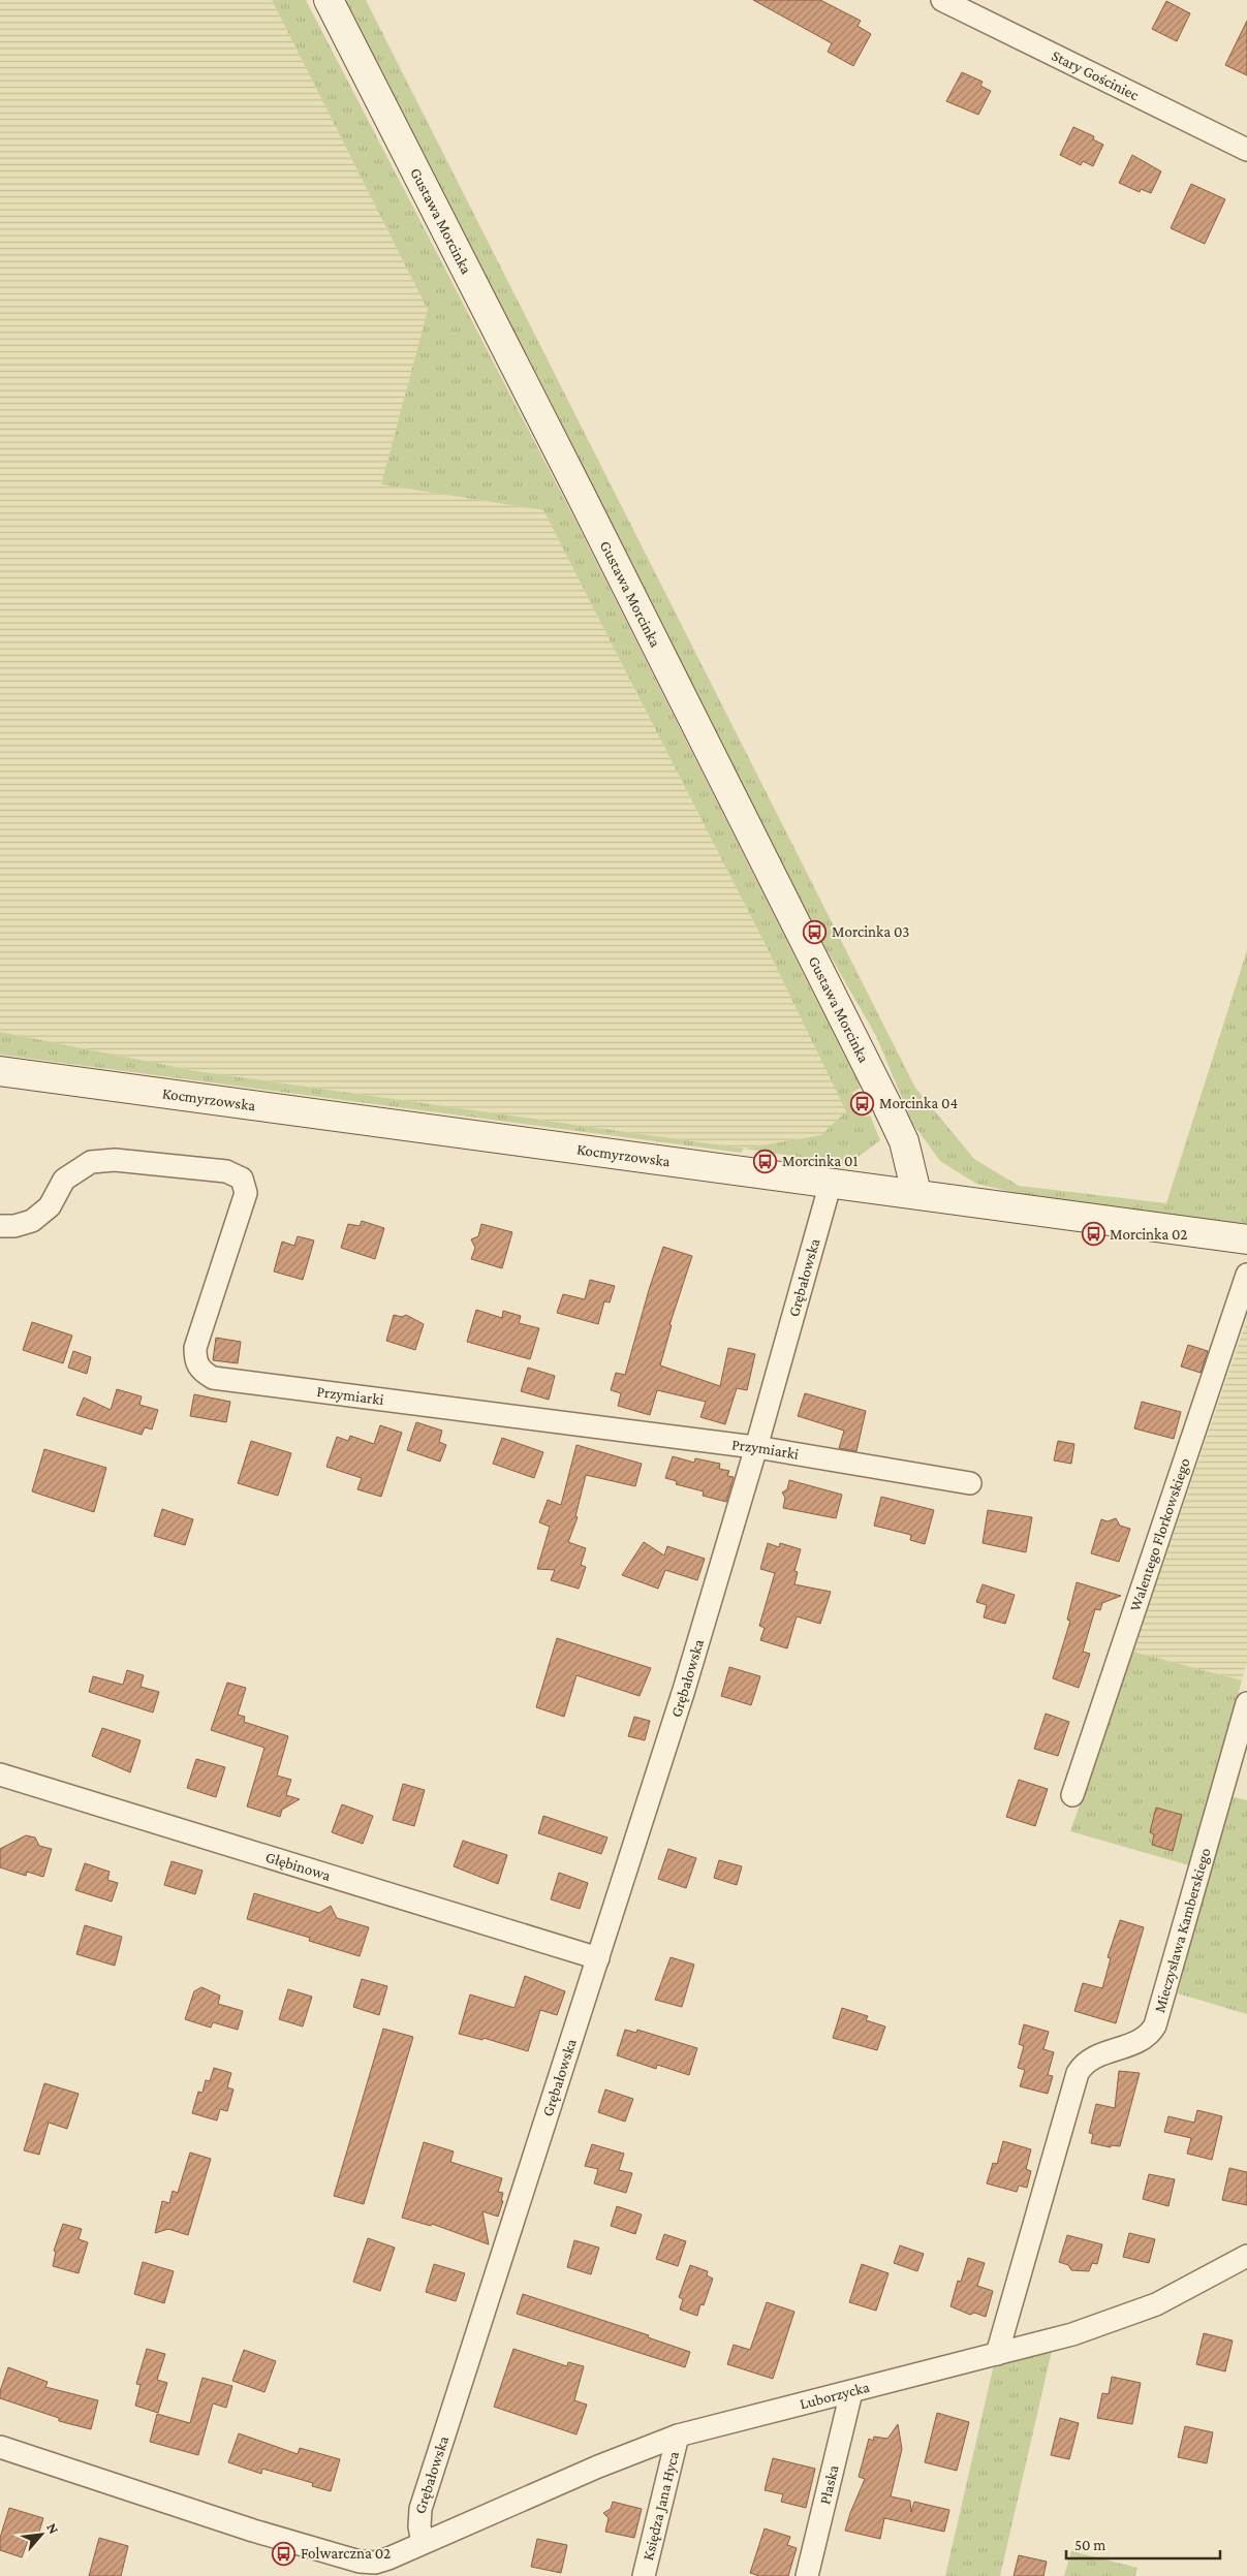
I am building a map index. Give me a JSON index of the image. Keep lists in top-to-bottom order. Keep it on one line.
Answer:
{"streets":{"street":["Stary Gościniec","Gustawa Morcinka","Kocmyrzowska","Grębałowska","Przymiarki","Walentego Florkowskiego","Głębinowa","Mieczysława Kamberskiego","Luborzycka","Płaska","Księdza Jana Hyca"]},"crossings":[["Gustawa Morcinka","Kocmyrzowska"],["Kocmyrzowska","Grębałowska"],["Grębałowska","Przymiarki"],["Grębałowska","Głębinowa"],["Grębałowska","Luborzycka"],["Mieczysława Kamberskiego","Luborzycka"],["Luborzycka","Płaska"],["Luborzycka","Księdza Jana Hyca"]],"places":{"bus stop":["Morcinka 03","Morcinka 04","Morcinka 01","Morcinka 02","Folwarczna 02"]},"scale_bar":"50 m","north":"top right"}
